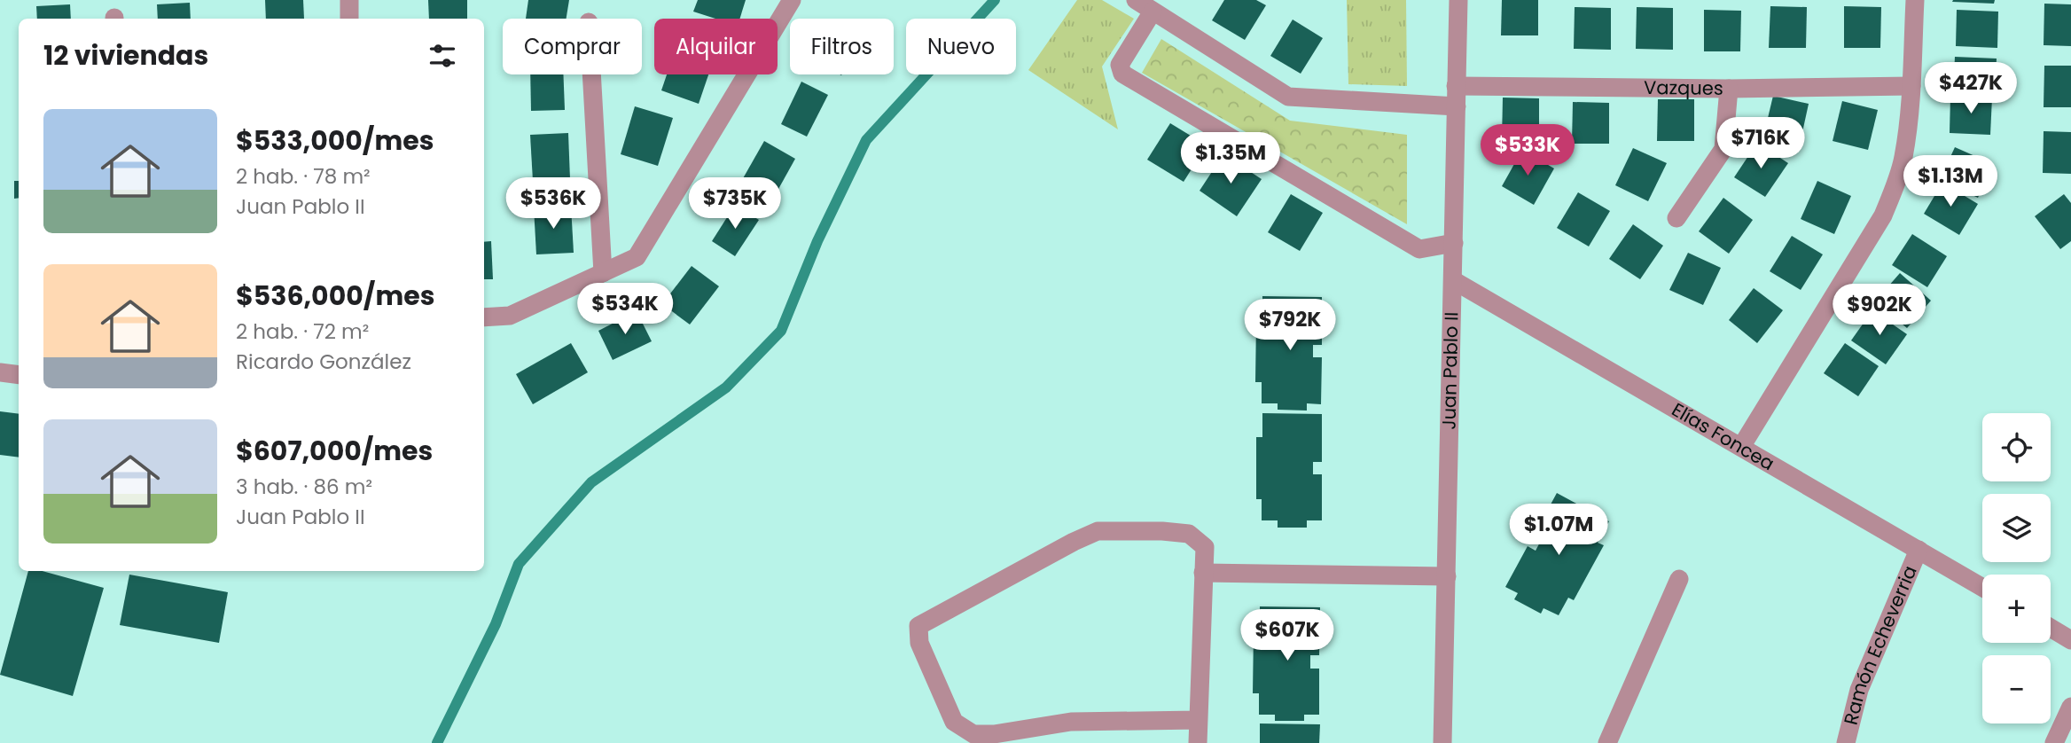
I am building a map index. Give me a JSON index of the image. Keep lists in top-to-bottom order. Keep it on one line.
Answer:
{"streets":{"street":["Vazques","Juan Pablo II","Elías Foncea","Ramón Echeverria"]},"crossings":[["Vazques","Juan Pablo II"],["Juan Pablo II","Elías Foncea"],["Elías Foncea","Ramón Echeverria"]],"page":{"chip":["Comprar","Alquilar","Filtros","Nuevo"],"heading":"12 viviendas","price":["$427K","$716K","$533K","$1.35M","$1.13M","$536K","$735K","$534K","$902K","$792K","$1.07M","$607K"],"list":[{"name":"$533,000/mes","note":"2 hab. · 78 m² · Juan Pablo II"},{"name":"$536,000/mes","note":"2 hab. · 72 m² · Ricardo González"},{"name":"$607,000/mes","note":"3 hab. · 86 m² · Juan Pablo II"}],"map_buttons":["+","−"]}}
